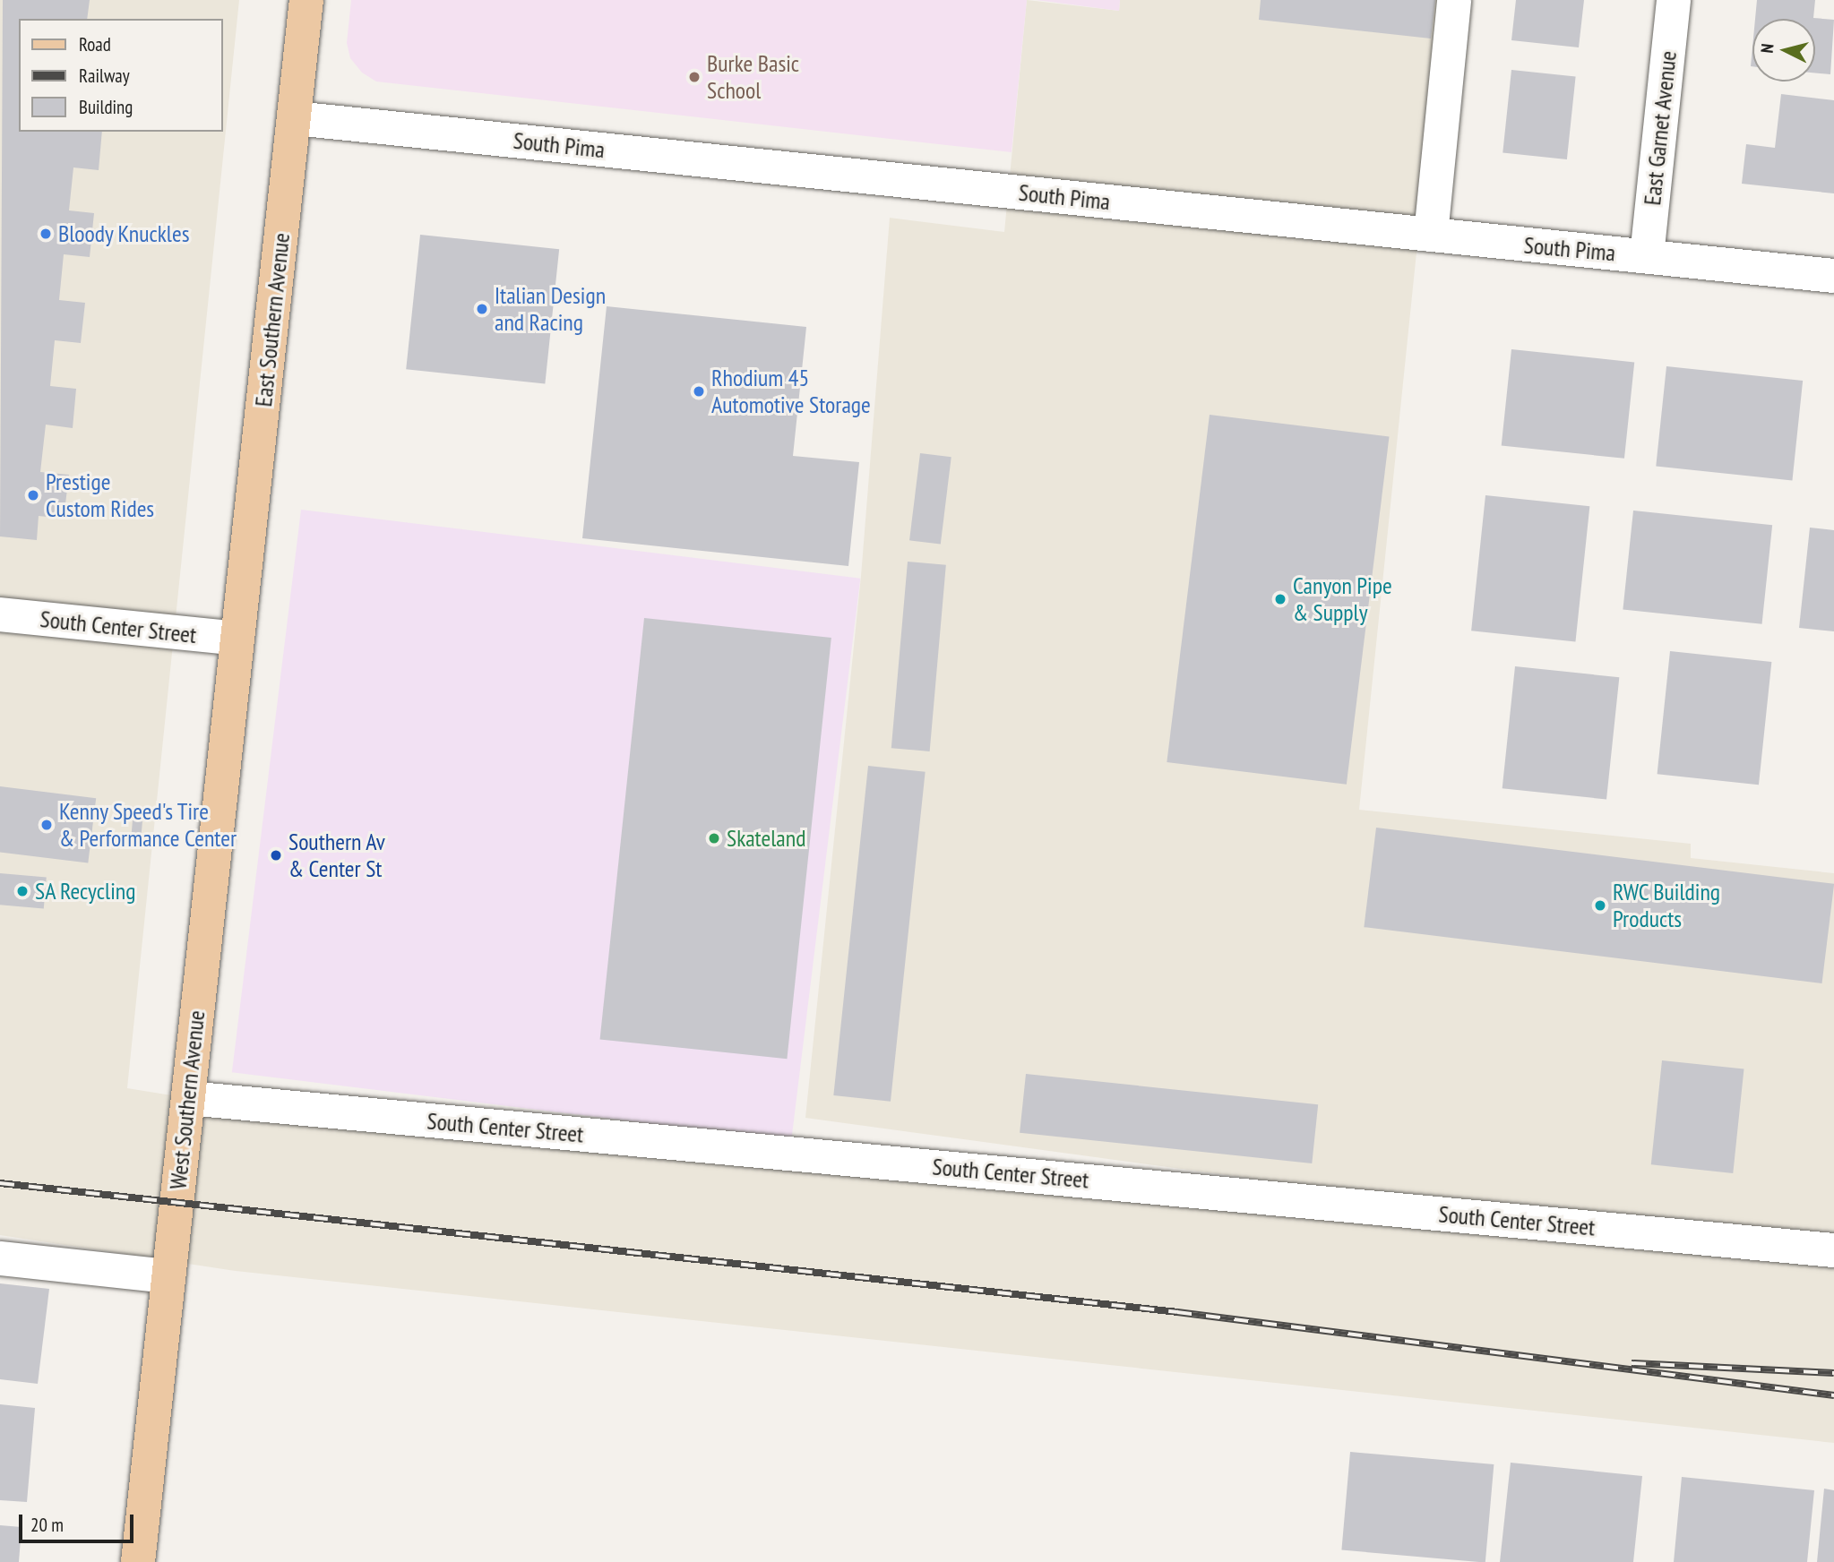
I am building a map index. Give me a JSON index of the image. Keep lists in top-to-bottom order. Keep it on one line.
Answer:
{"streets":{"main road":["East Southern Avenue","West Southern Avenue"],"street":["East Garnet Avenue","South Pima","South Center Street"]},"crossings":[["East Garnet Avenue","South Pima"],["South Pima","East Southern Avenue"],["East Southern Avenue","South Center Street"],["East Southern Avenue","West Southern Avenue"],["South Center Street","West Southern Avenue"]],"places":["Burke Basic School","Bloody Knuckles","Italian Design and Racing","Rhodium 45 Automotive Storage","Prestige Custom Rides","Canyon Pipe & Supply","Kenny Speed's Tire & Performance Center","Skateland","Southern Av & Center St","SA Recycling","RWC Building Products"],"legend":["Road","Railway","Building"],"scale_bar":"20 m","north":"left"}
